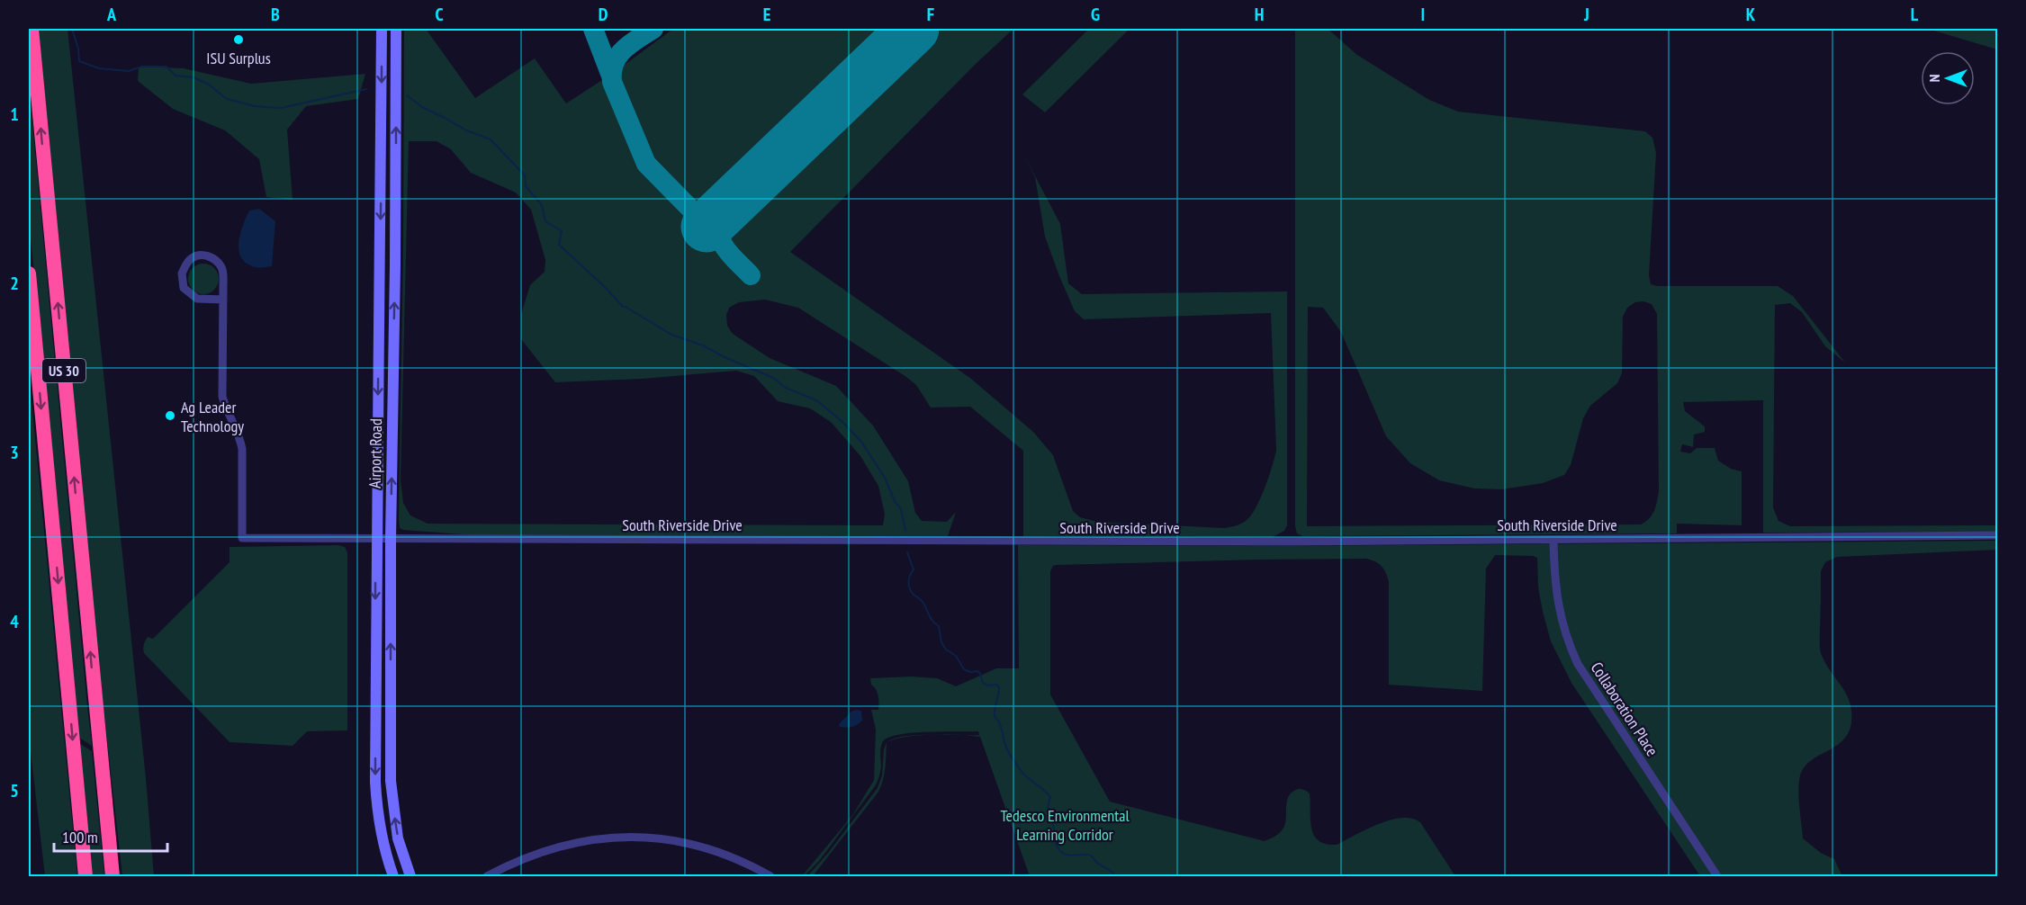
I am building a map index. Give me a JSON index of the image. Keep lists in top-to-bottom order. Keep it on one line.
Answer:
{"streets":{"highway":["US 30"],"main road":["Airport Road"],"street":["South Riverside Drive","Collaboration Place"]},"crossings":[["Airport Road","South Riverside Drive"],["South Riverside Drive","Collaboration Place"]],"parks":["Tedesco Environmental Learning Corridor"],"places":["ISU Surplus","Ag Leader Technology"],"scale_bar":"100 m","north":"left","grid":{"columns":["A","B","C","D","E","F","G","H","I","J","K","L"],"rows":["1","2","3","4","5"]}}
